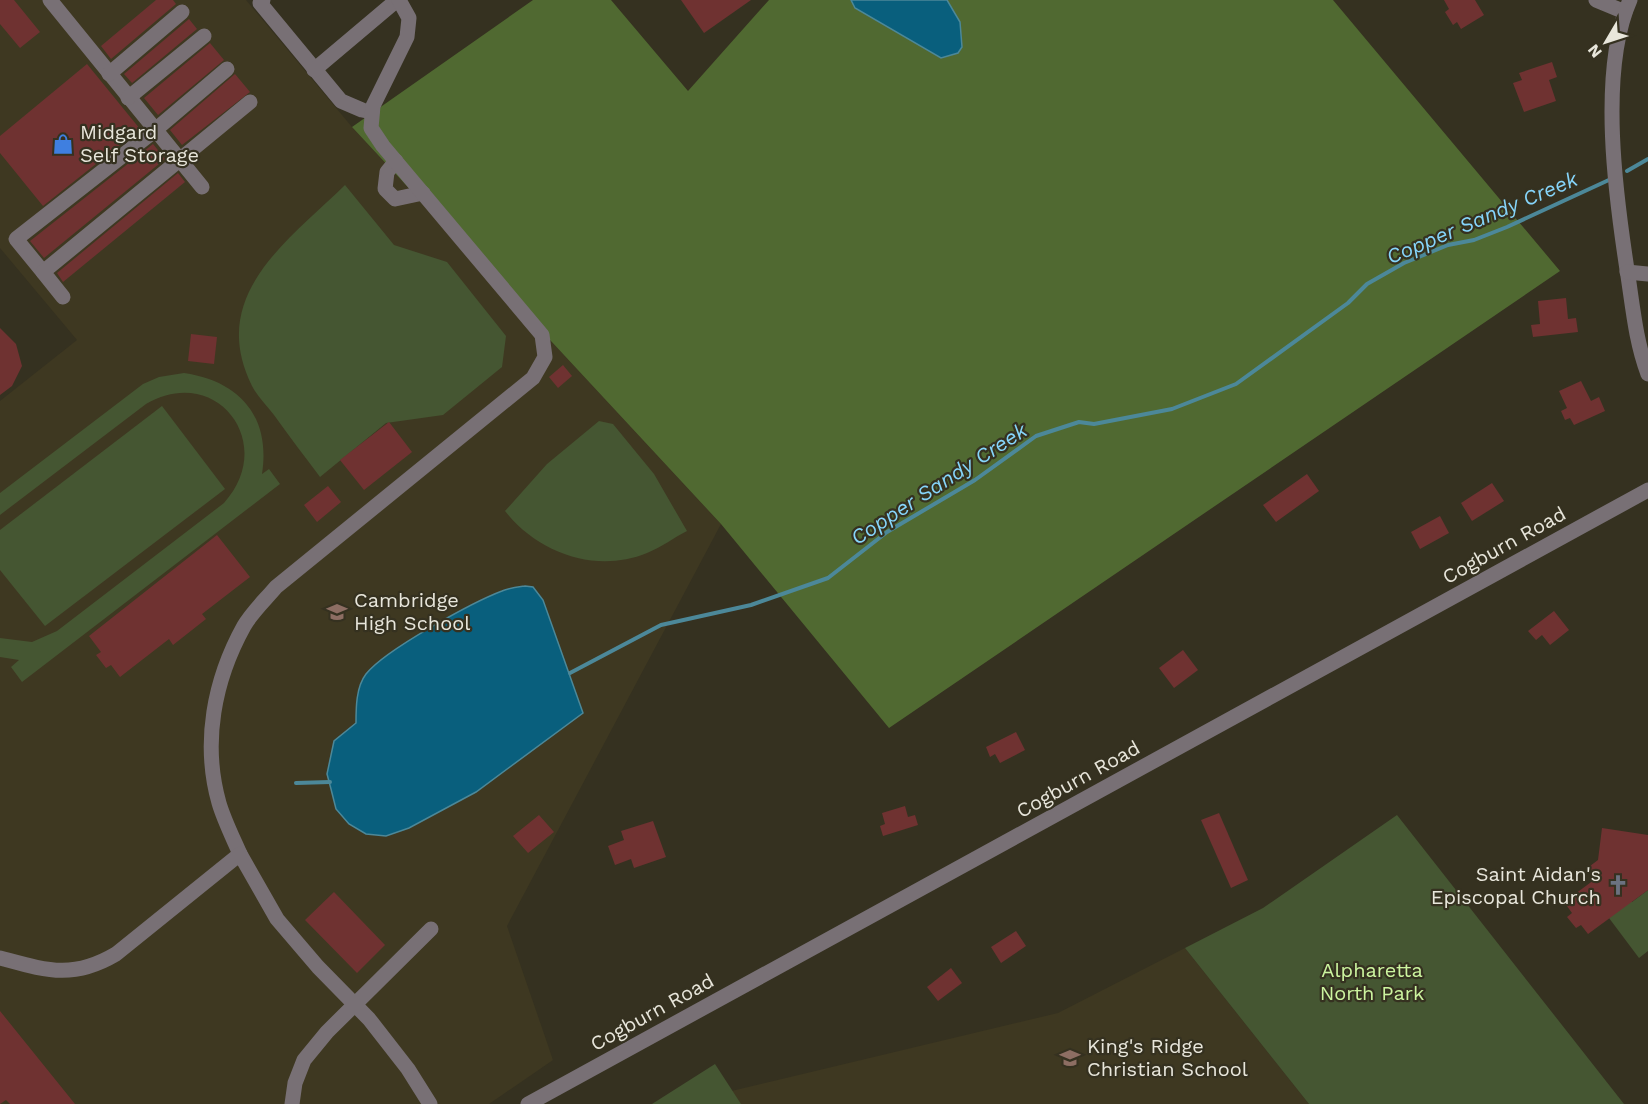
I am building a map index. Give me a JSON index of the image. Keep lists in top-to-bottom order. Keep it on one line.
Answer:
{"streets":{"street":["Cogburn Road"]},"water":["Copper Sandy Creek"],"parks":["Alpharetta North Park"],"places":{"shop":["Midgard Self Storage"],"school or university":["Cambridge High School","King's Ridge Christian School"],"church":["Saint Aidan's Episcopal Church"]},"north":"bottom left"}
